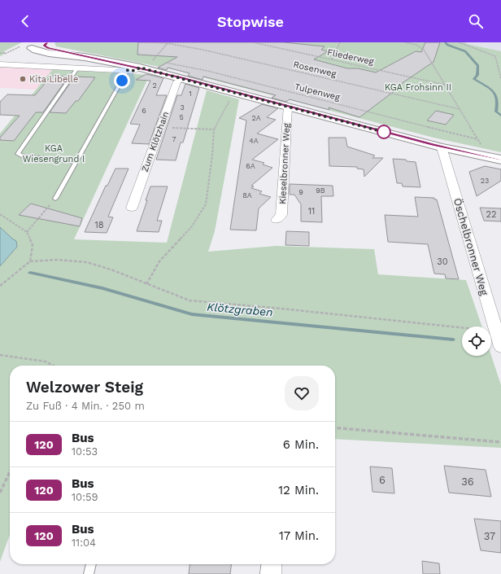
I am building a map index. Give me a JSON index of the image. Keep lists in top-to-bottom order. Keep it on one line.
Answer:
{"streets":{"street":["Zum Klötzhain","Kieselbronner Weg","Öschelbronner Weg"],"path":["Fliederweg","Rosenweg","Tulpenweg"]},"crossings":[["Rosenweg","Tulpenweg"]],"water":["Klötzgraben"],"parks":["KGA Frohsinn II","KGA Wiesengrund I"],"places":["Kita Libelle"],"lines":["bus line 120"],"house_numbers":["2","1","3","6","5","2A","7","4A","6A","23","9B","9","8A","11","22","18","30","6","36","37"],"page":{"header":"Stopwise","heading":["Welzower Steig","Zu Fuß · 4 Min. · 250 m"],"list":[{"mark":"120","name":"Bus","note":"10:53","value":"6 Min."},{"mark":"120","name":"Bus","note":"10:59","value":"12 Min."},{"mark":"120","name":"Bus","note":"11:04","value":"17 Min."}]}}
